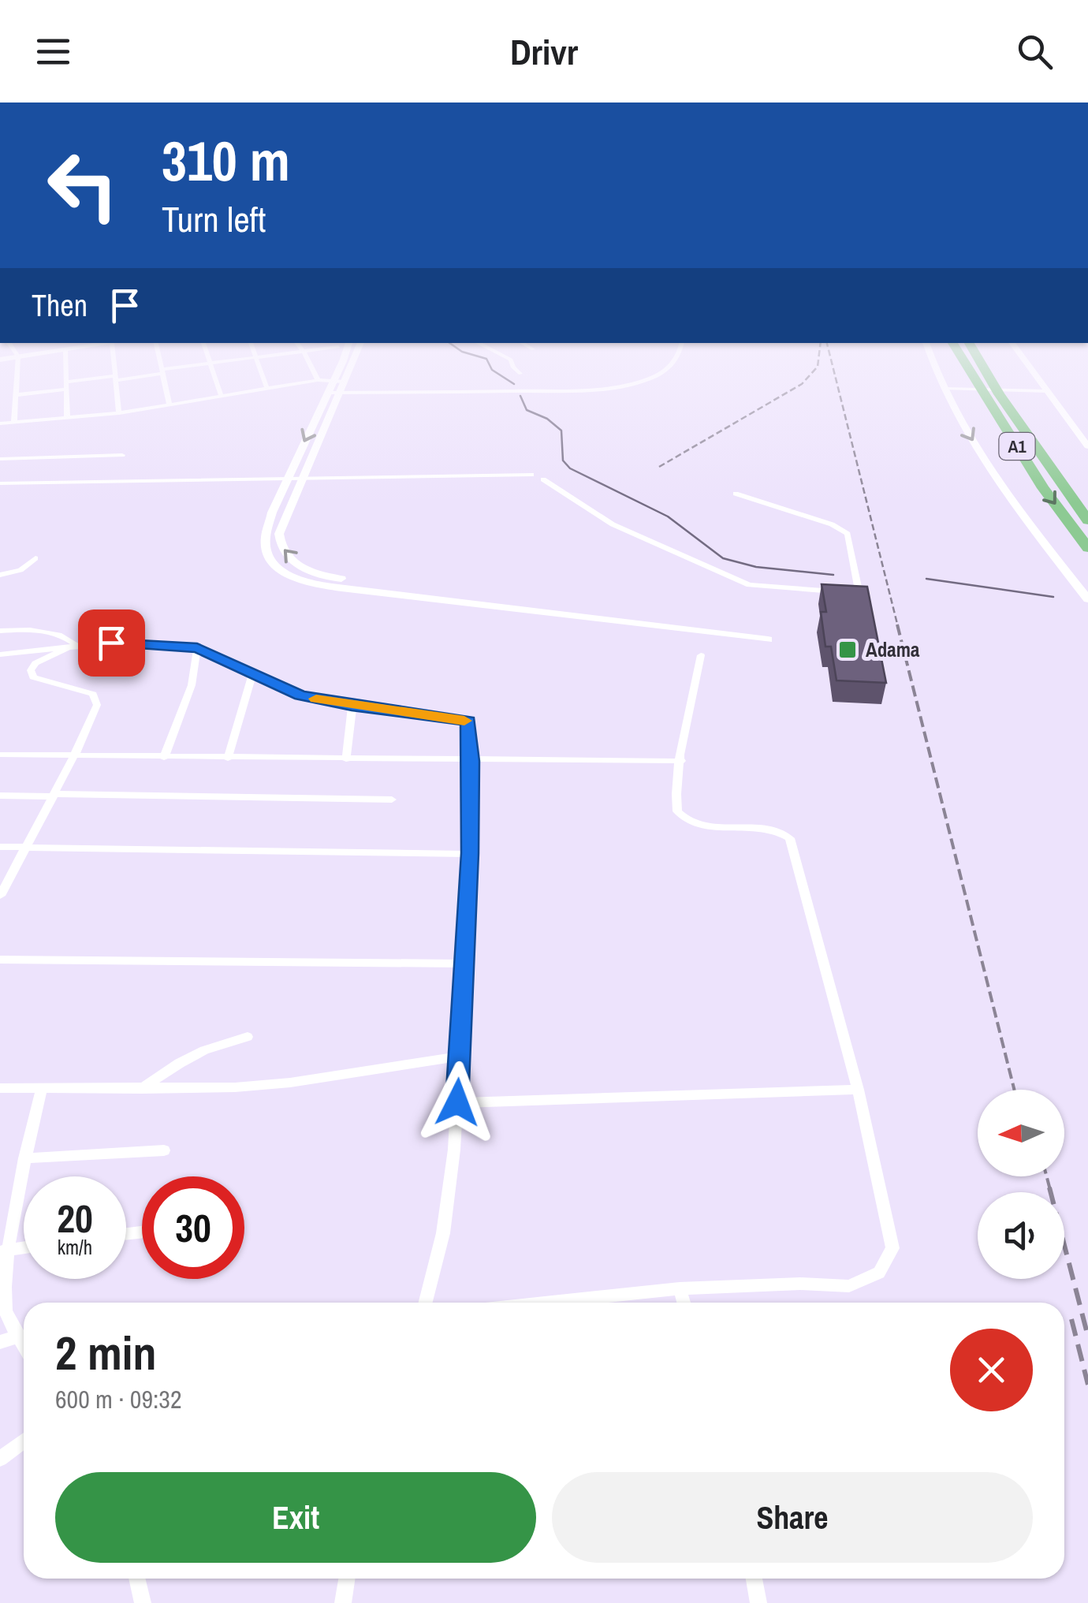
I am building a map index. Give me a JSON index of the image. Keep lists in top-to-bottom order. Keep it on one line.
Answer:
{"streets":{"highway":["A1"]},"places":{"transit":["Adama"]},"north":"left","page":{"header":"Drivr","turn":["310 m","Turn left"],"then":"Then","speed":"20 km/h","limit":"30","heading":["2 min","600 m · 09:32"],"buttons":["Exit","Share"]}}
